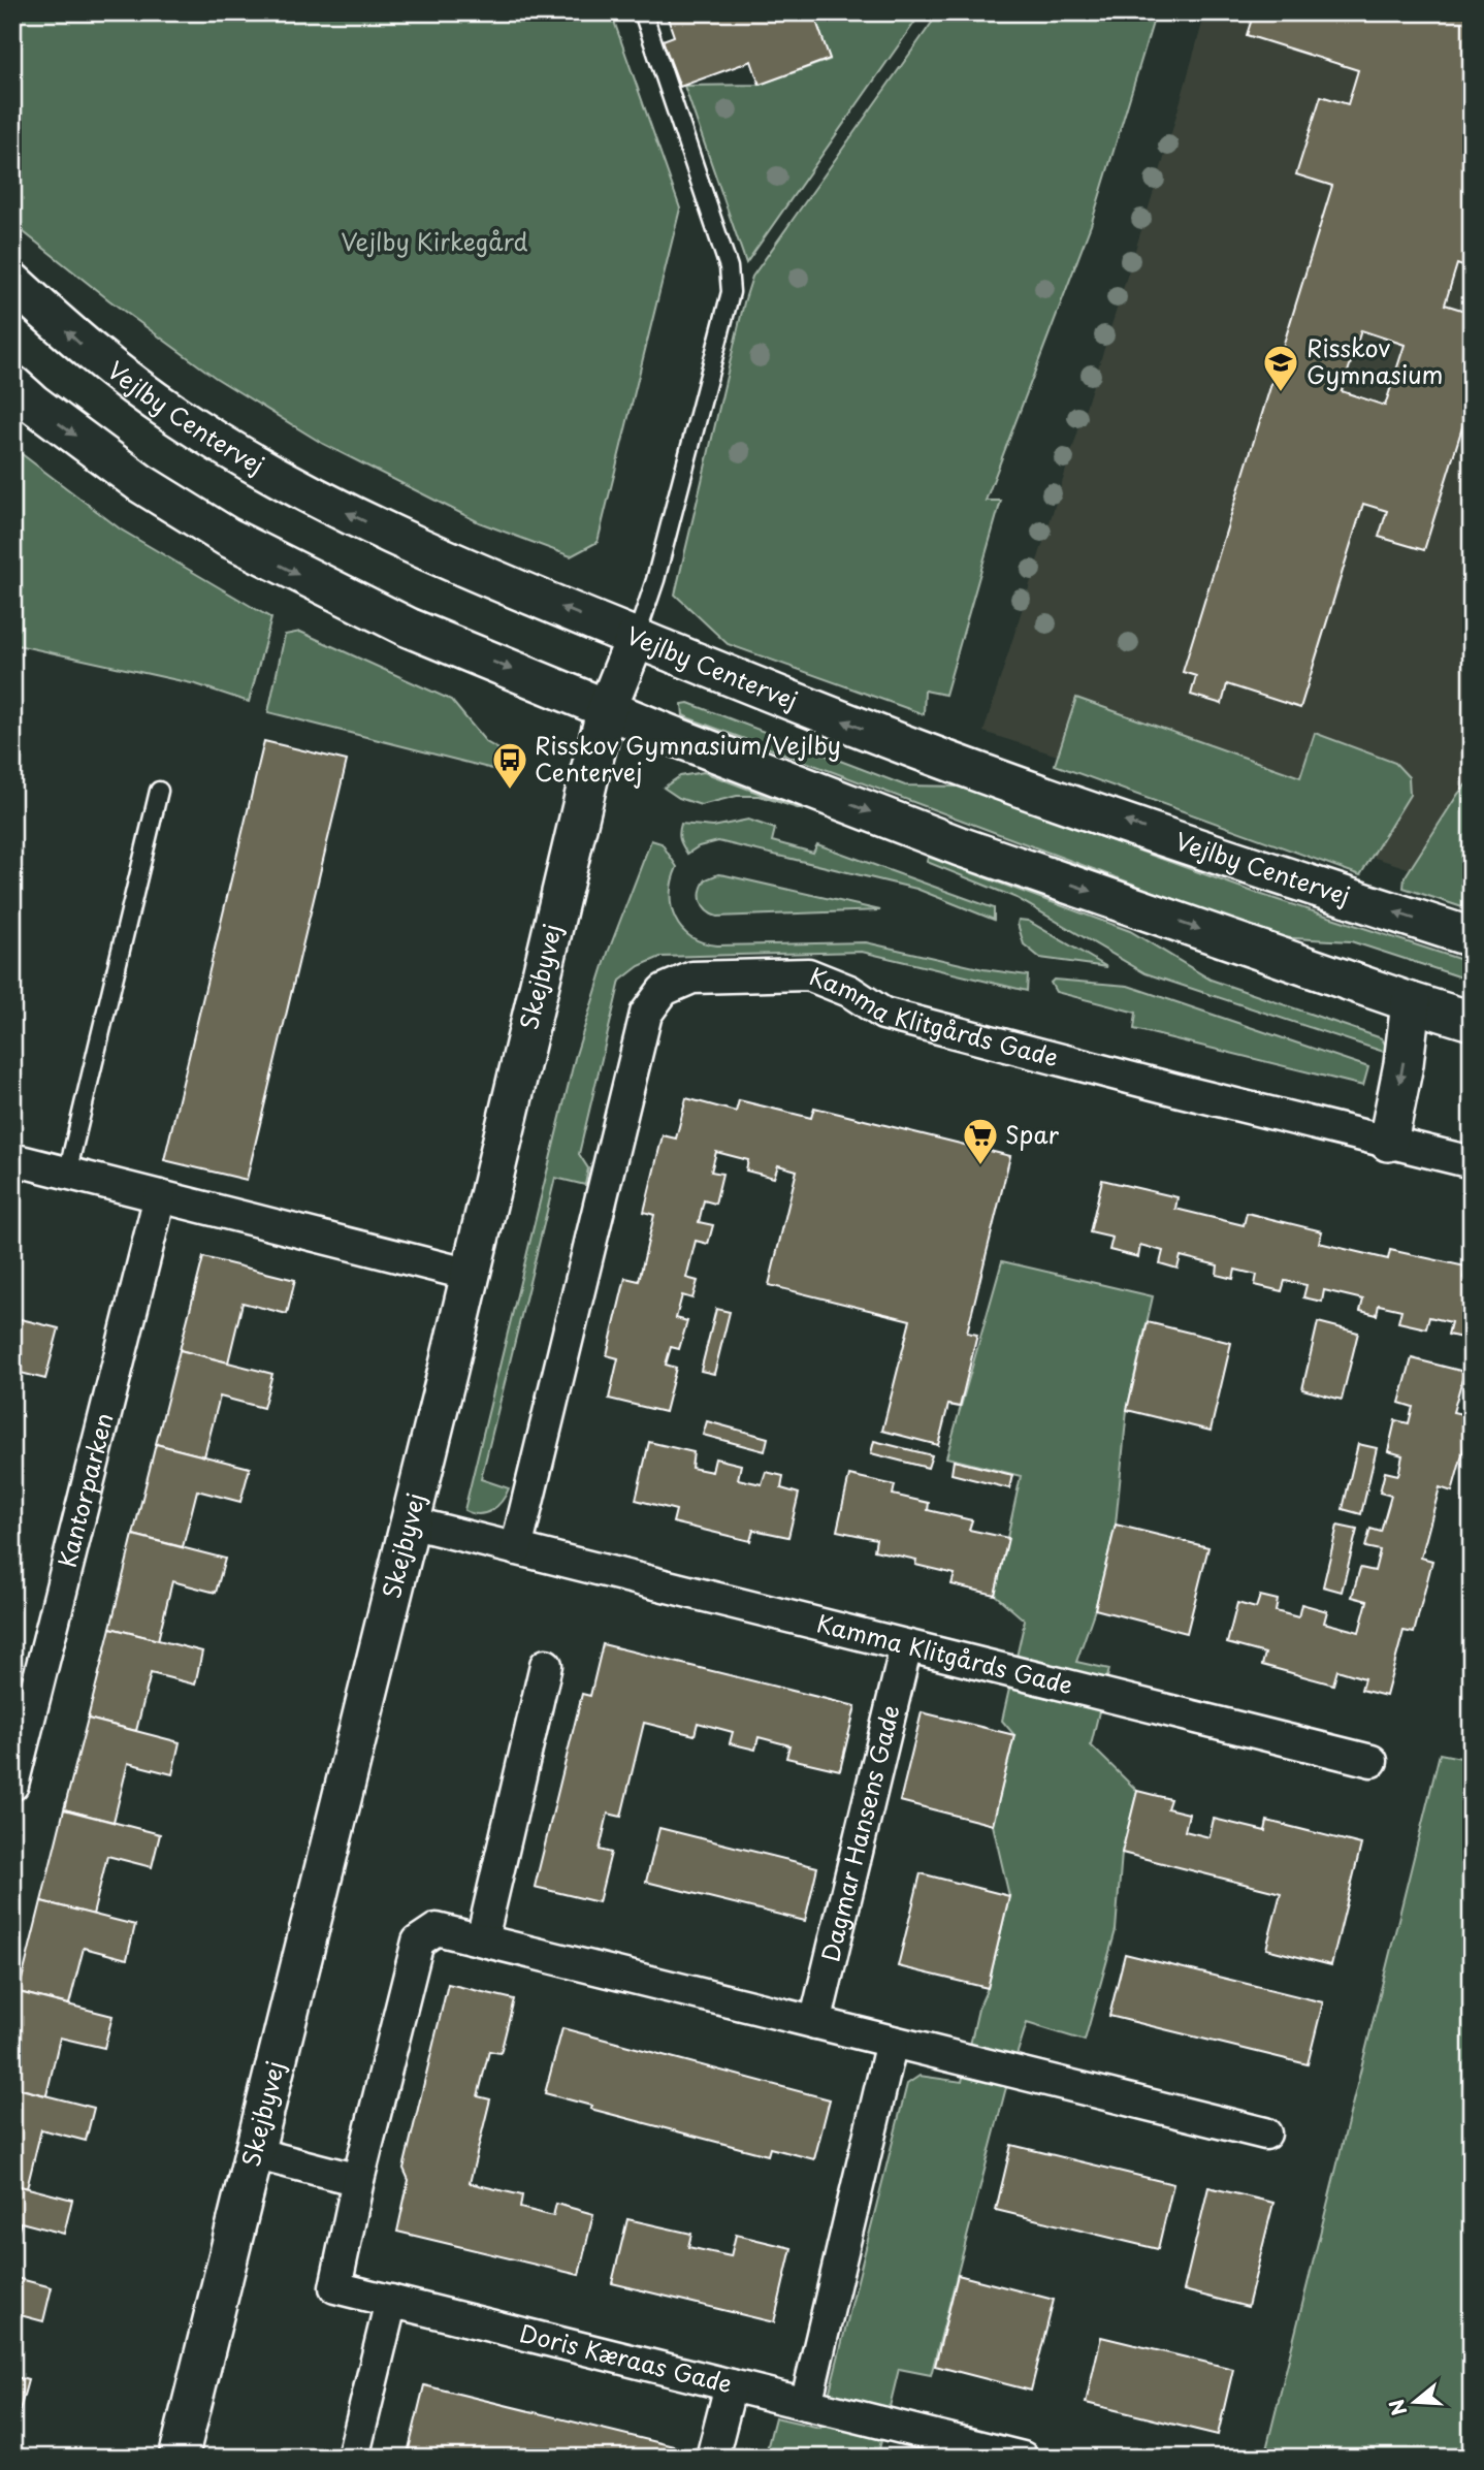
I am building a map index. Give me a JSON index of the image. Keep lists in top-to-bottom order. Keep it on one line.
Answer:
{"streets":{"street":["Vejlby Centervej","Skejbyvej","Kamma Klitgårds Gade","Kantorparken","Dagmar Hansens Gade","Doris Kæraas Gade"]},"crossings":[["Vejlby Centervej","Skejbyvej"],["Skejbyvej","Kamma Klitgårds Gade"],["Kamma Klitgårds Gade","Dagmar Hansens Gade"]],"parks":["Vejlby Kirkegård"],"places":{"school or university":["Risskov Gymnasium"],"bus stop":["Risskov Gymnasium/Vejlby Centervej"],"supermarket":["Spar"]},"north":"left"}
